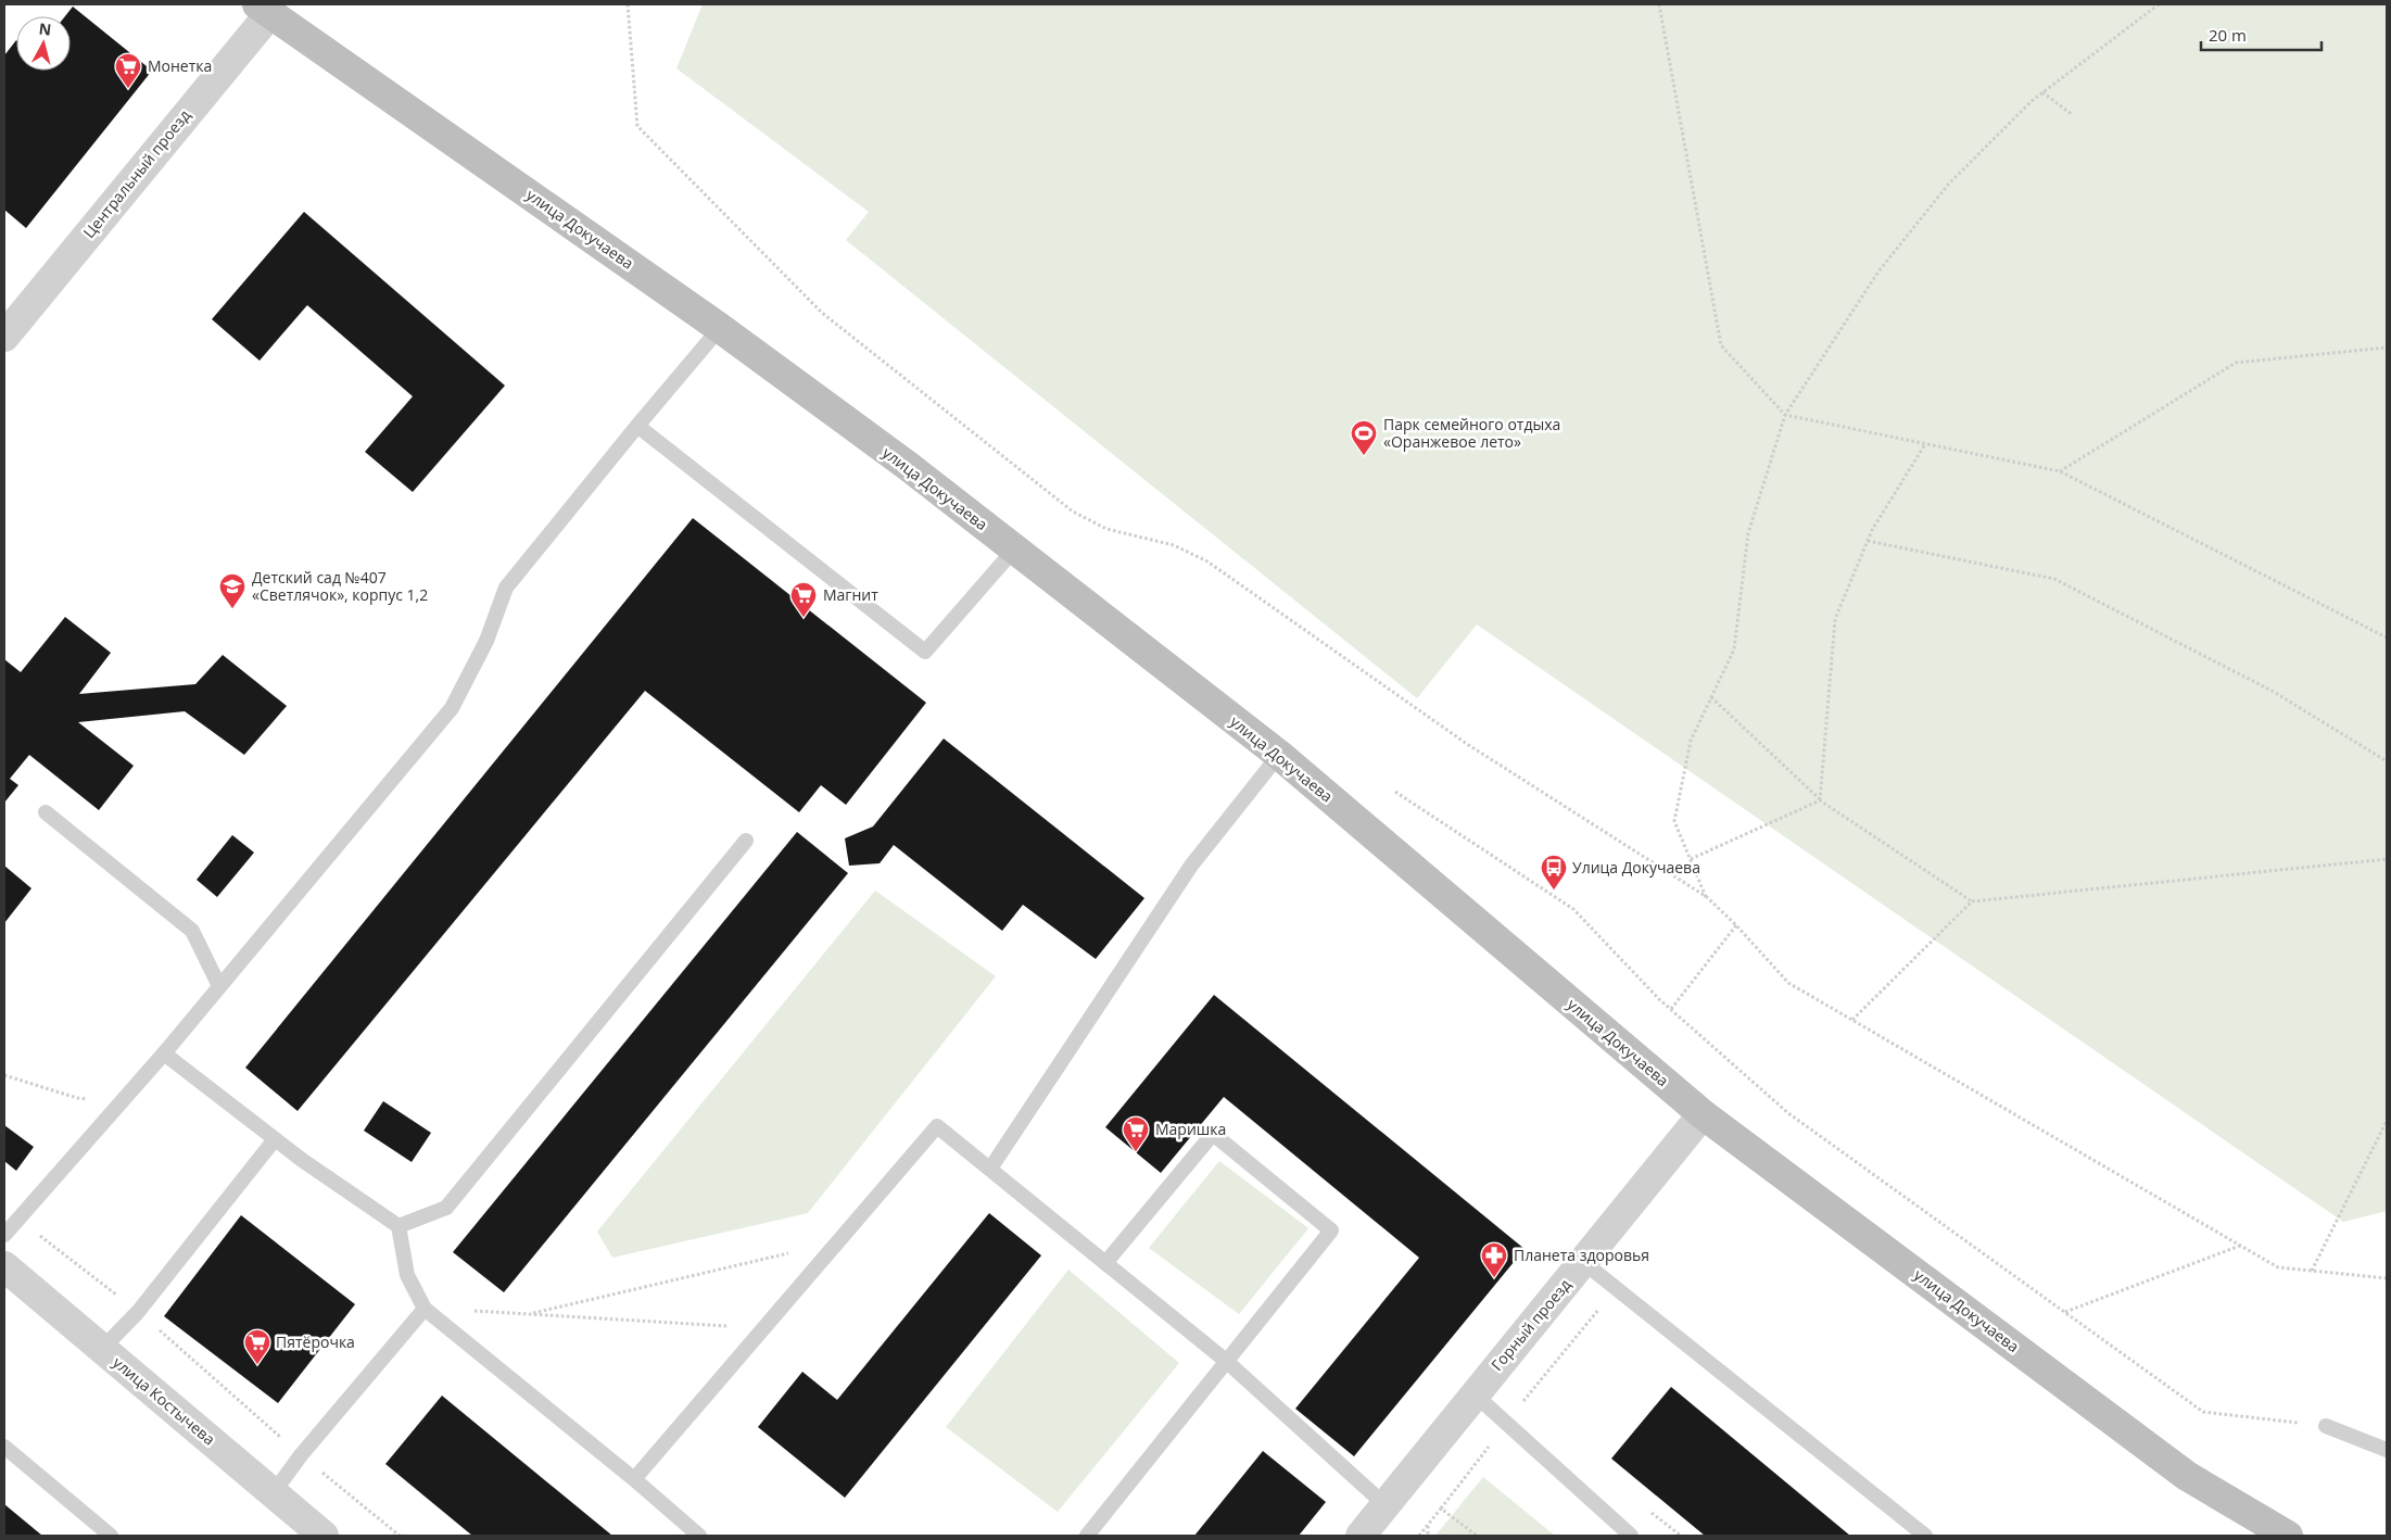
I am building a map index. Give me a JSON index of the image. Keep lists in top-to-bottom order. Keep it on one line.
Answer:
{"streets":{"main road":["улица Докучаева"],"street":["Центральный проезд","Горный проезд","улица Костычева"]},"crossings":[["Центральный проезд","улица Докучаева"],["улица Докучаева","Горный проезд"]],"places":{"supermarket":["Монетка","Магнит","Маришка","Пятёрочка"],"sports":["Парк семейного отдыха «Оранжевое лето»"],"school or university":["Детский сад №407 «Светлячок», корпус 1,2"],"bus stop":["Улица Докучаева"],"pharmacy":["Планета здоровья"]},"scale_bar":"20 m","north":"top"}
